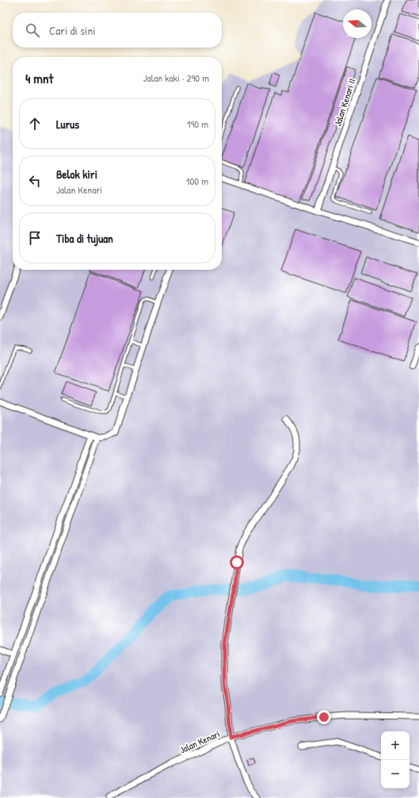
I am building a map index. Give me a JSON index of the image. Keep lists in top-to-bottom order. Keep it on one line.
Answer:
{"streets":{"street":["Jalan Kenari II","Jalan Kenari"]},"north":"left","page":{"search":"Cari di sini","heading":["4 mnt","Jalan kaki · 290 m"],"list":[["Lurus","190 m"],["Belok kiri","Jalan Kenari","100 m"],"Tiba di tujuan"],"map_buttons":["+","−"]}}
